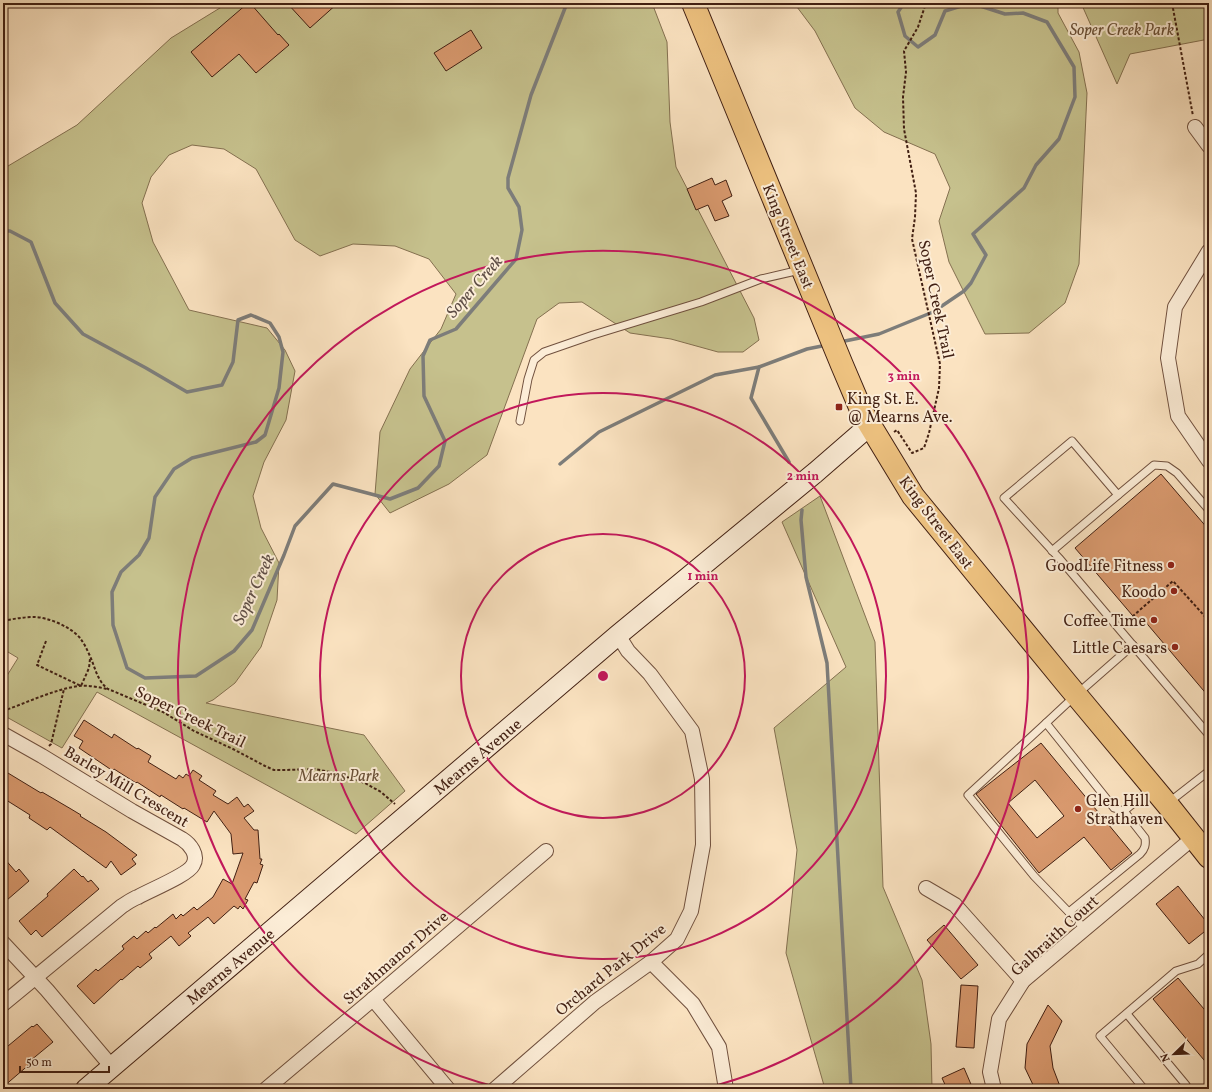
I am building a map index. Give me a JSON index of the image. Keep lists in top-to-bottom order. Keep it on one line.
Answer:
{"streets":{"main road":["King Street East"],"street":["Mearns Avenue","Barley Mill Crescent","Galbraith Court","Strathmanor Drive","Orchard Park Drive"],"path":["Soper Creek Trail"]},"crossings":[["King Street East","Soper Creek Trail"],["King Street East","Mearns Avenue"],["King Street East","Galbraith Court"],["Soper Creek Trail","Mearns Avenue"],["Mearns Avenue","Orchard Park Drive"]],"water":["Soper Creek"],"parks":["Soper Creek Park","Mearns Park"],"places":{"transit":["King St. E. @ Mearns Ave."],"other":["GoodLife Fitness","Koodo","Coffee Time","Little Caesars","Glen Hill Strathaven"]},"scale_bar":"50 m","north":"bottom left","rings":["3 min","2 min","1 min"]}
